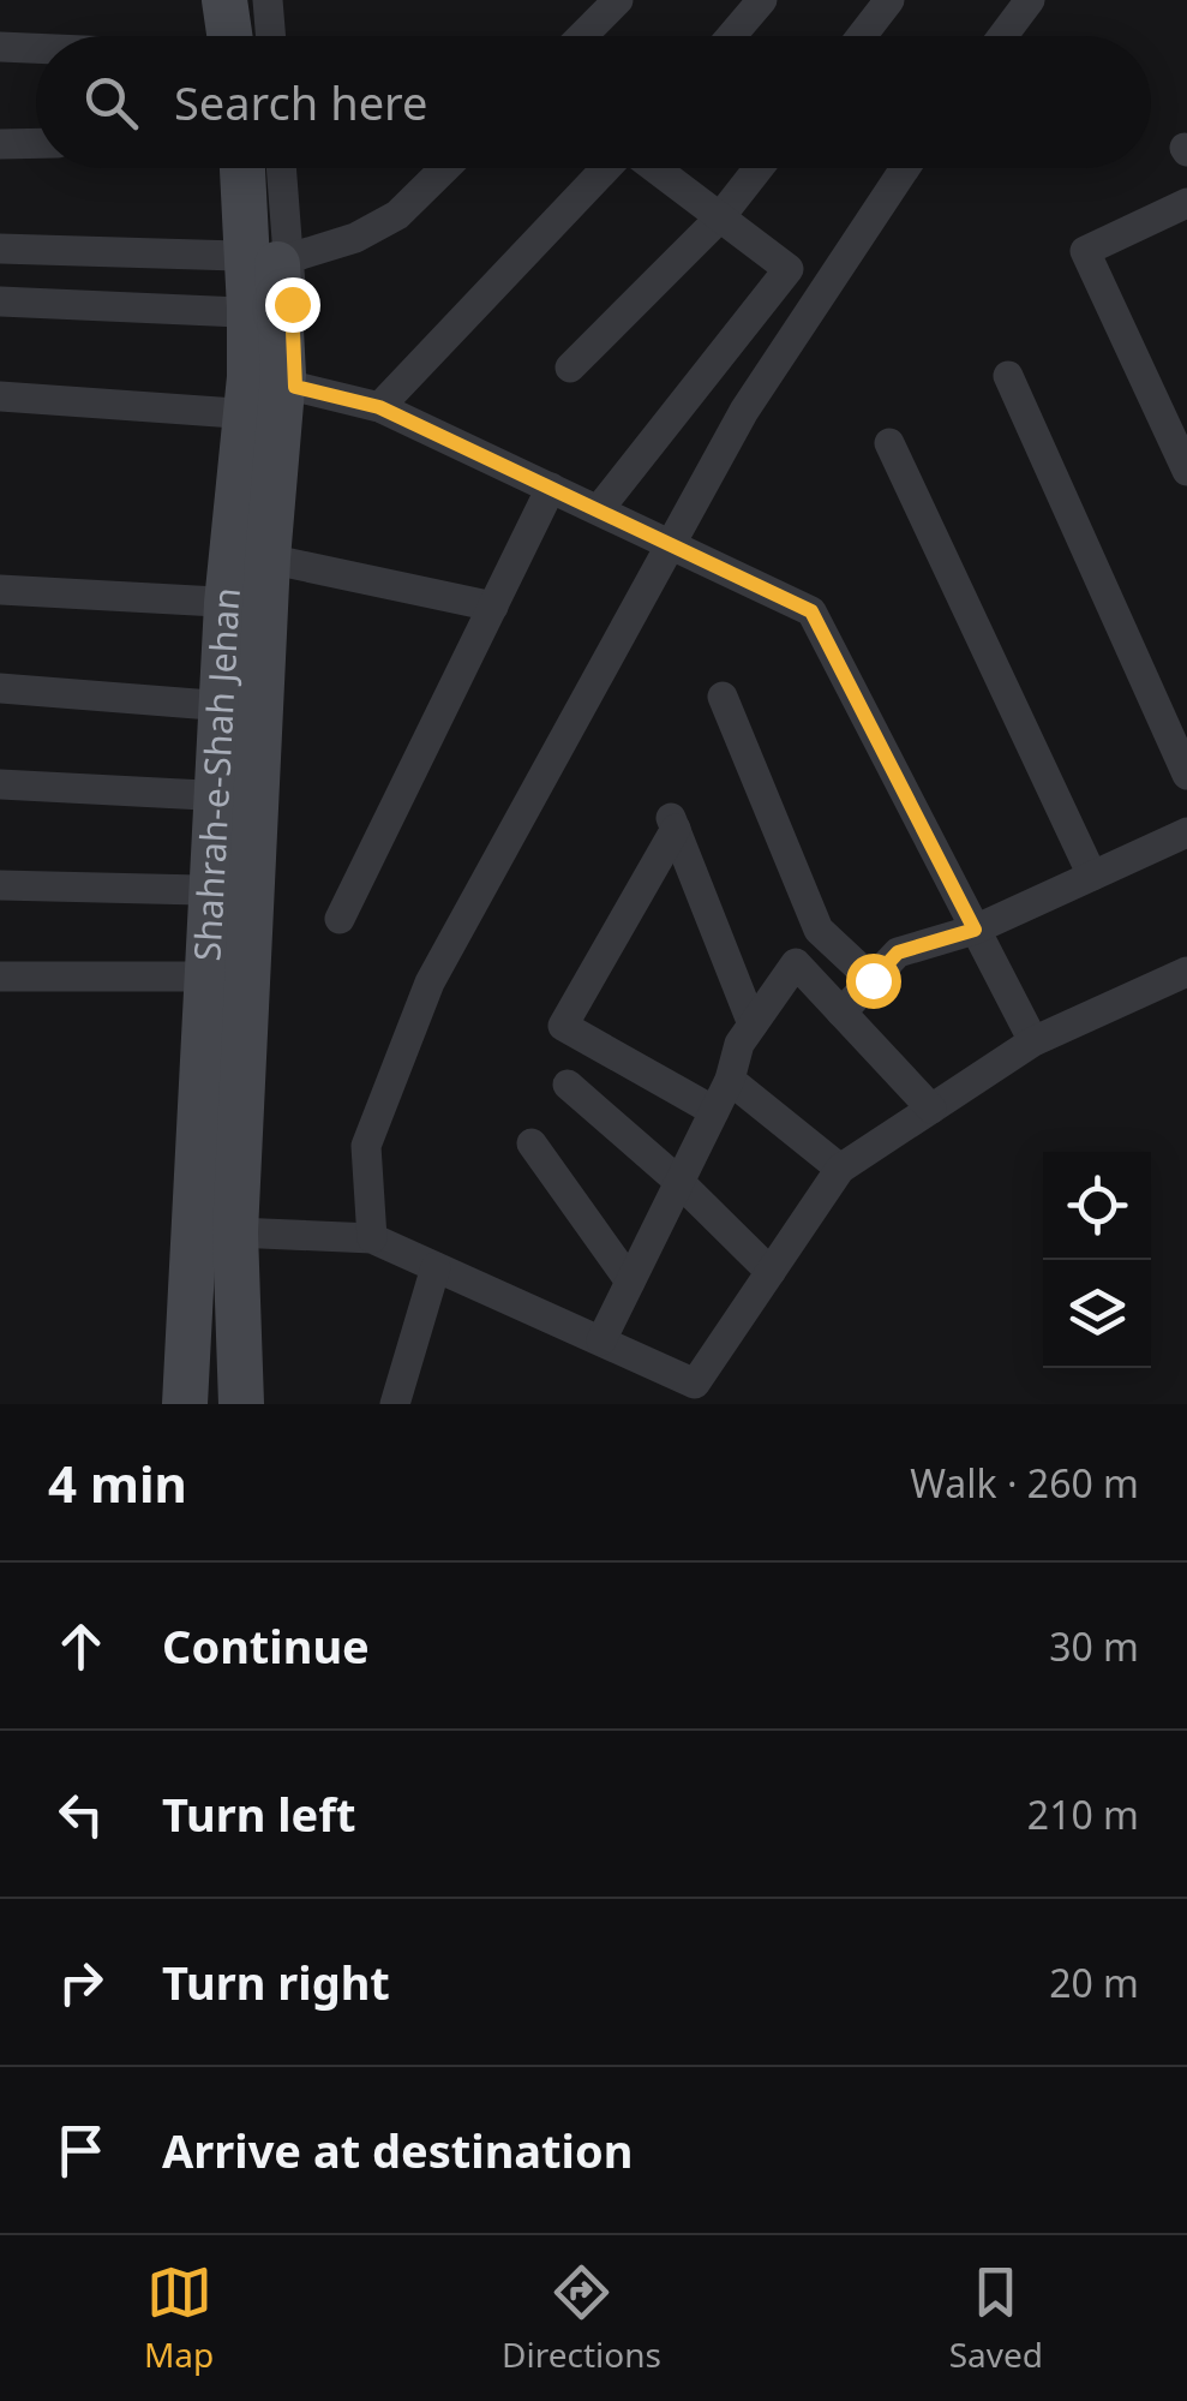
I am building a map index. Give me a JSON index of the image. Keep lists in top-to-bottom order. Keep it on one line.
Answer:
{"streets":{"main road":["Shahrah-e-Shah Jehan"]},"page":{"search":"Search here","heading":["4 min","Walk · 260 m"],"list":[["Continue","30 m"],["Turn left","210 m"],["Turn right","20 m"],"Arrive at destination"],"nav":["Map","Directions","Saved"]}}
